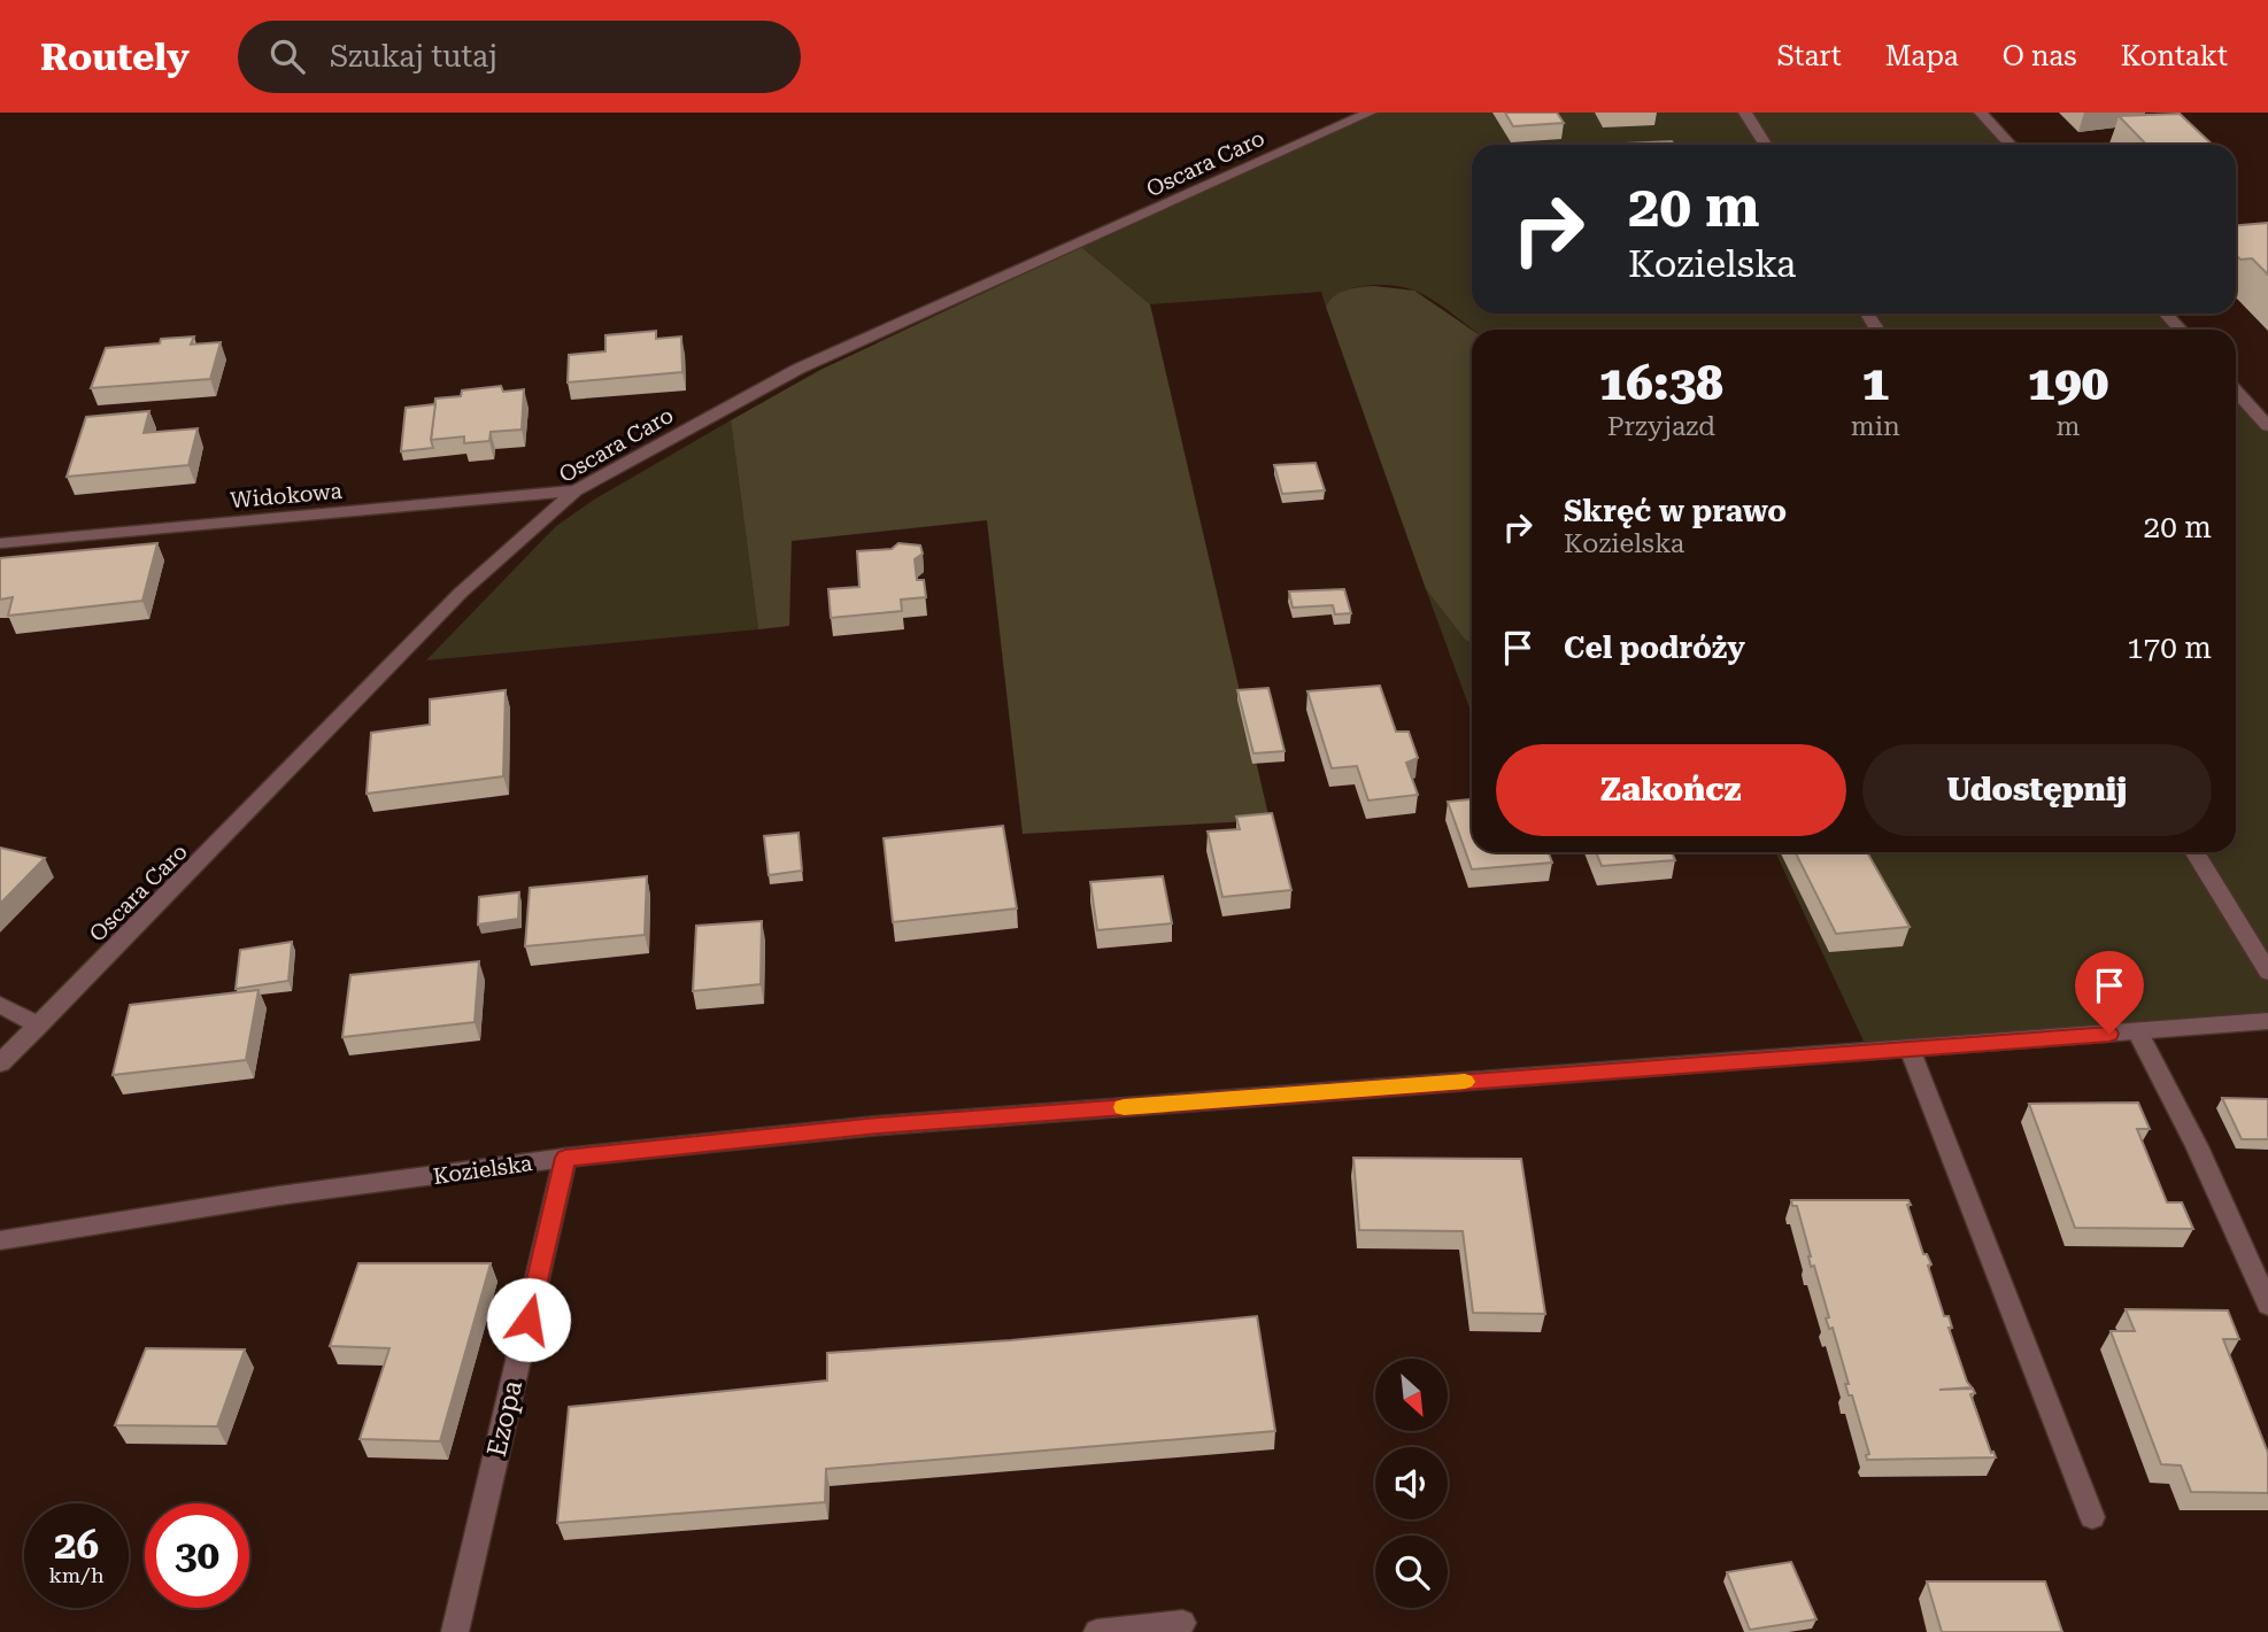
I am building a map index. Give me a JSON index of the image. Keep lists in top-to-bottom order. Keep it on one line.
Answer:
{"streets":{"street":["Oscara Caro","Widokowa","Kozielska","Ezopa"]},"crossings":[["Oscara Caro","Widokowa"],["Kozielska","Ezopa"]],"north":"bottom right","page":{"header":"Routely","search":"Szukaj tutaj","nav":["Start","Mapa","O nas","Kontakt"],"turn":["20 m","Kozielska"],"eta":["16:38","Przyjazd","1","min","190","m"],"list":[{"name":"Skręć w prawo","note":"Kozielska","value":"20 m"},{"name":"Cel podróży","value":"170 m"}],"buttons":["Zakończ","Udostępnij"],"speed":"26 km/h","limit":"30"}}
